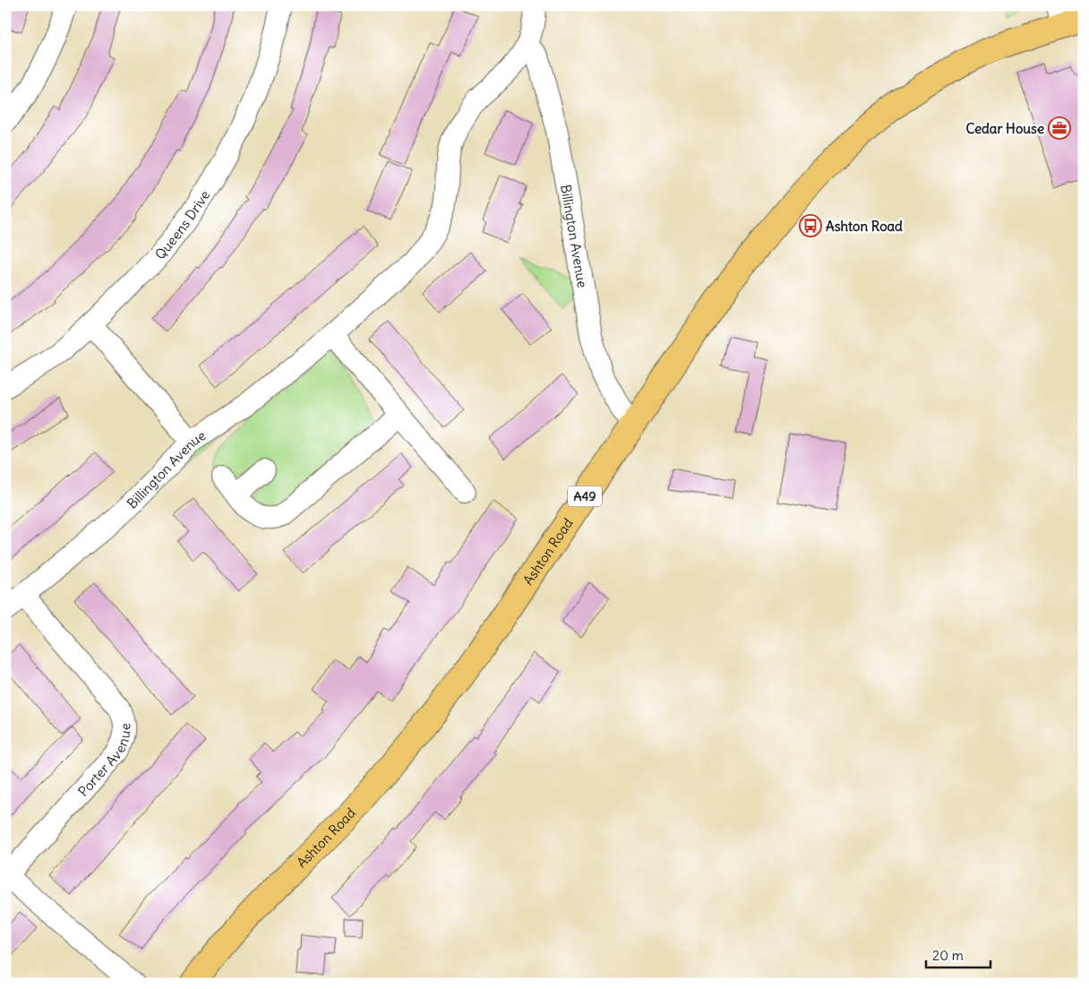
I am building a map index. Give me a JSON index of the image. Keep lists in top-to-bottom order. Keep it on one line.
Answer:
{"streets":{"main road":["A49","Ashton Road"],"street":["Queens Drive","Billington Avenue","Porter Avenue"]},"crossings":[["Billington Avenue","Ashton Road"],["Billington Avenue","Porter Avenue"]],"places":{"office":["Cedar House"],"bus stop":["Ashton Road"]},"scale_bar":"20 m"}
